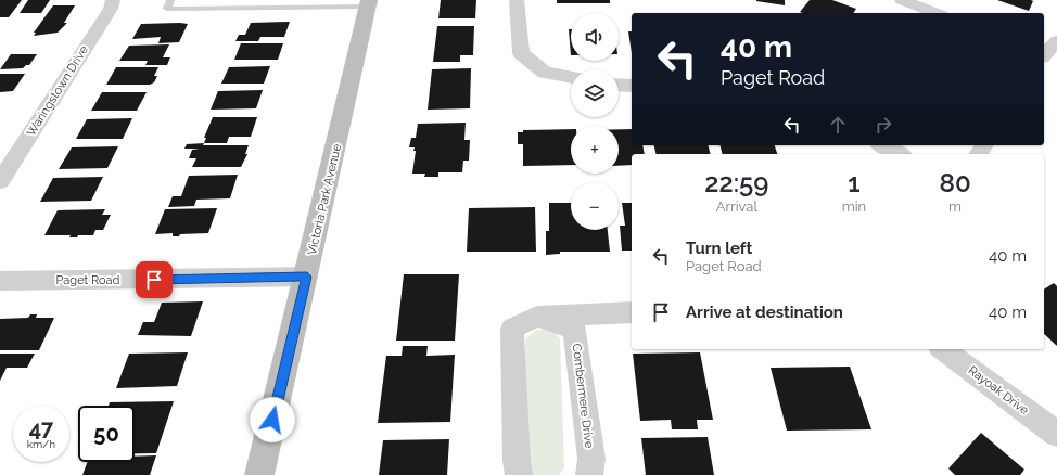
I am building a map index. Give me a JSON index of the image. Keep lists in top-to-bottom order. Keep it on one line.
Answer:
{"streets":{"main road":["Victoria Park Avenue"],"street":["Waringstown Drive","Paget Road","Rayoak Drive","Combermere Drive"]},"crossings":[["Victoria Park Avenue","Paget Road"]],"page":{"map_buttons":["+","−"],"turn":["40 m","Paget Road"],"eta":["22:59","Arrival","1","min","80","m"],"list":[{"name":"Turn left","note":"Paget Road","value":"40 m"},{"name":"Arrive at destination","value":"40 m"}],"speed":"47 km/h","limit":"50"}}
